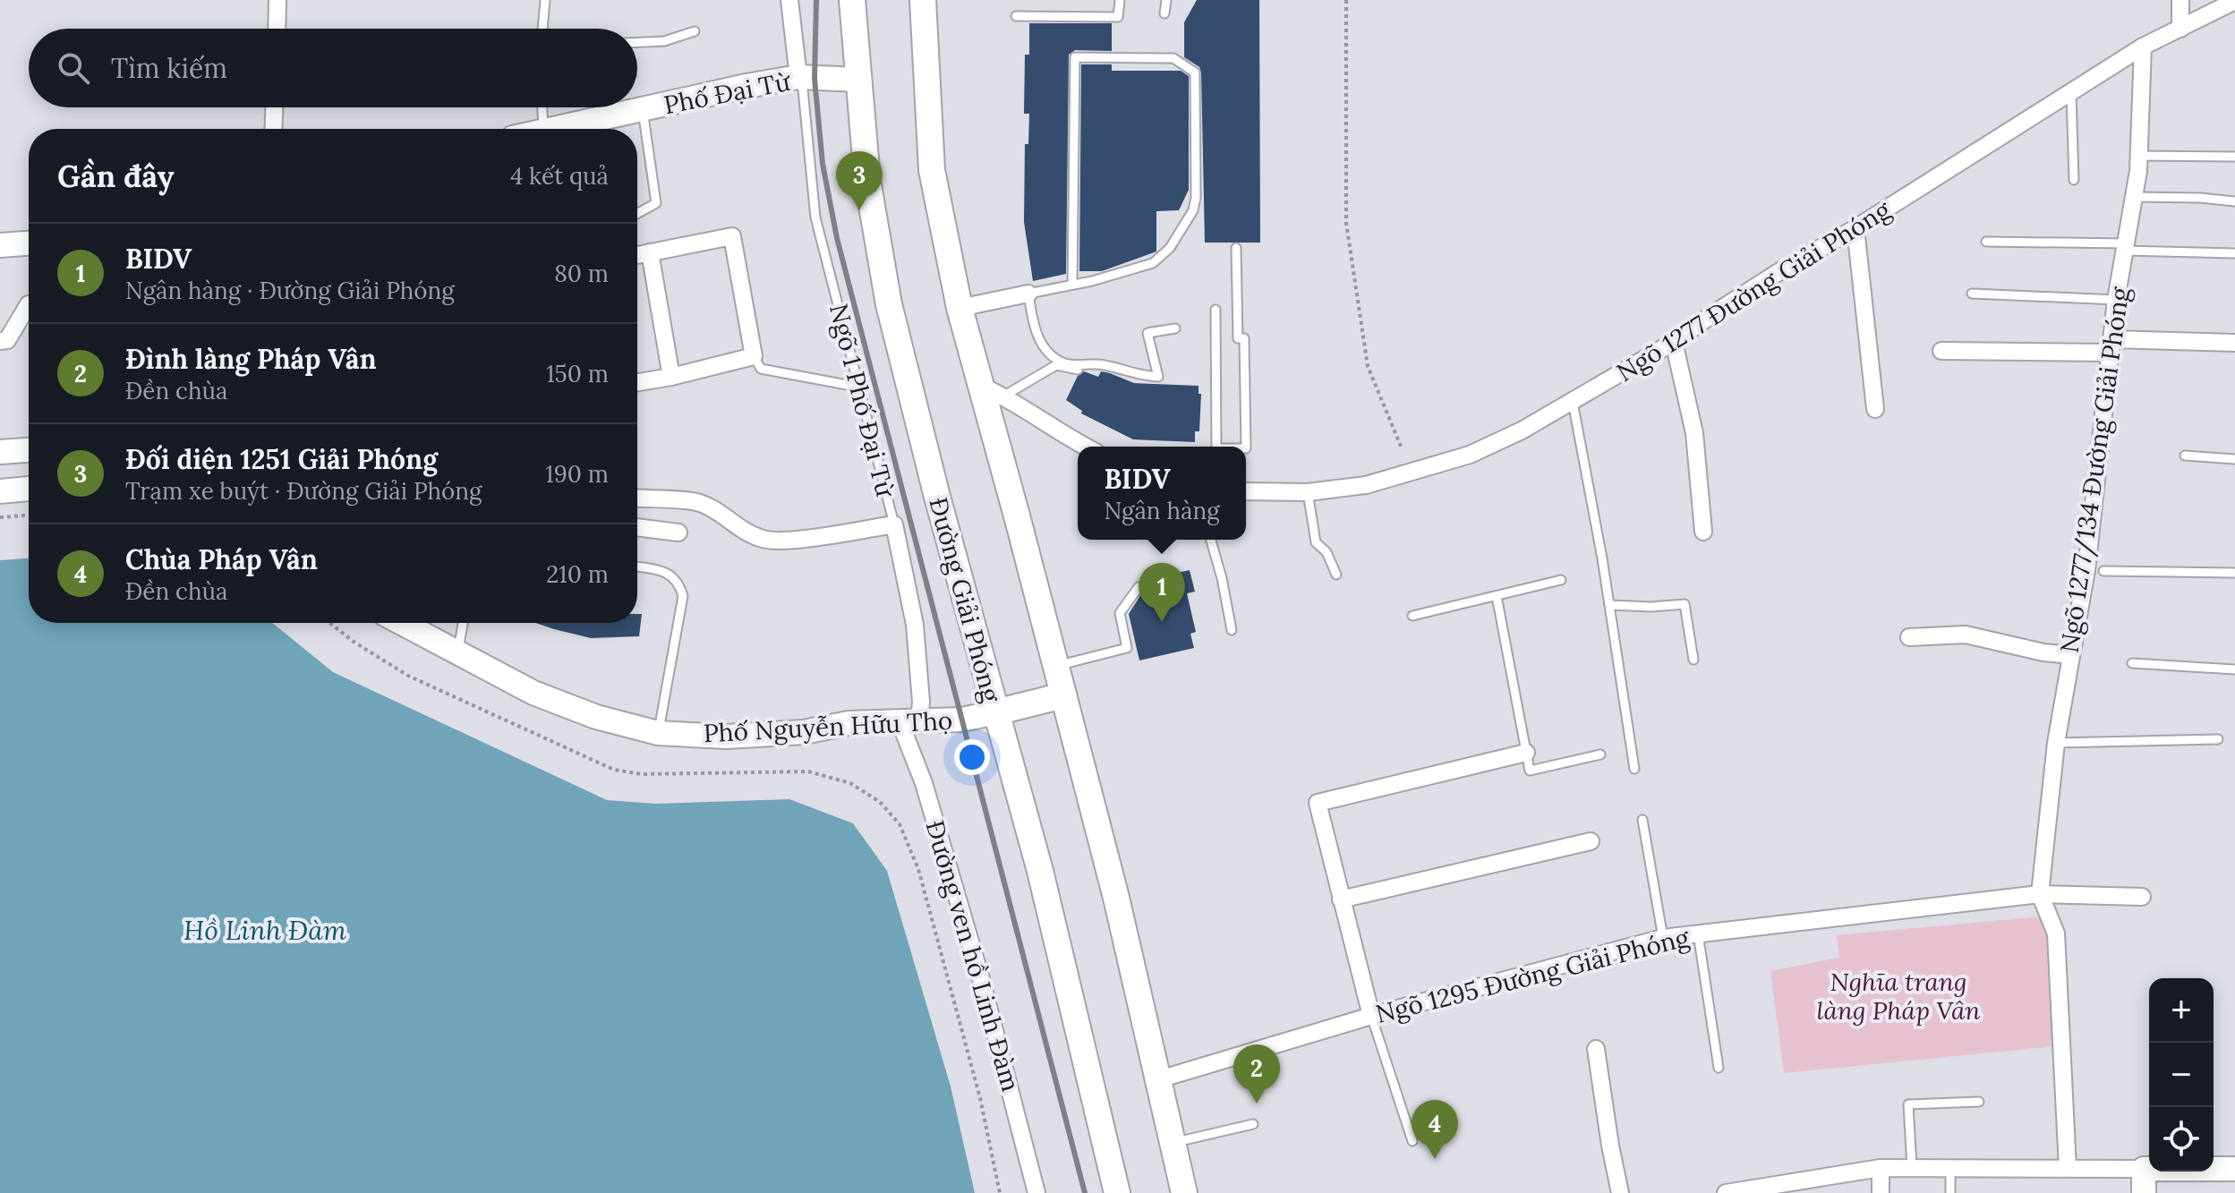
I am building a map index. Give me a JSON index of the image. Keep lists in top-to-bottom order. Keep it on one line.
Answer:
{"streets":{"main road":["Phố Đại Từ","Đường Giải Phóng","Phố Nguyễn Hữu Thọ"],"street":["Ngõ 1277 Đường Giải Phóng","Ngõ 1 Phố Đại Từ","Ngõ 1277/134 Đường Giải Phóng","Đường ven hồ Linh Đàm","Ngõ 1295 Đường Giải Phóng"]},"crossings":[["Phố Đại Từ","Ngõ 1 Phố Đại Từ"],["Phố Đại Từ","Đường Giải Phóng"],["Ngõ 1277 Đường Giải Phóng","Ngõ 1277/134 Đường Giải Phóng"],["Ngõ 1 Phố Đại Từ","Phố Nguyễn Hữu Thọ"],["Ngõ 1 Phố Đại Từ","Đường ven hồ Linh Đàm"],["Ngõ 1277/134 Đường Giải Phóng","Ngõ 1295 Đường Giải Phóng"],["Đường Giải Phóng","Phố Nguyễn Hữu Thọ"],["Phố Nguyễn Hữu Thọ","Đường ven hồ Linh Đàm"]],"water":["Hồ Linh Đàm"],"parks":["Nghĩa trang làng Pháp Vân"],"page":{"search":"Tìm kiếm","heading":["Gần đây","4 kết quả"],"pins":["3","1","2","4"],"list":[{"mark":"1","name":"BIDV","note":"Ngân hàng · Đường Giải Phóng","value":"80 m"},{"mark":"2","name":"Đình làng Pháp Vân","note":"Đền chùa","value":"150 m"},{"mark":"3","name":"Đối diện 1251 Giải Phóng","note":"Trạm xe buýt · Đường Giải Phóng","value":"190 m"},{"mark":"4","name":"Chùa Pháp Vân","note":"Đền chùa","value":"210 m"}],"popup":["BIDV","Ngân hàng"],"map_buttons":["+","−"]}}
